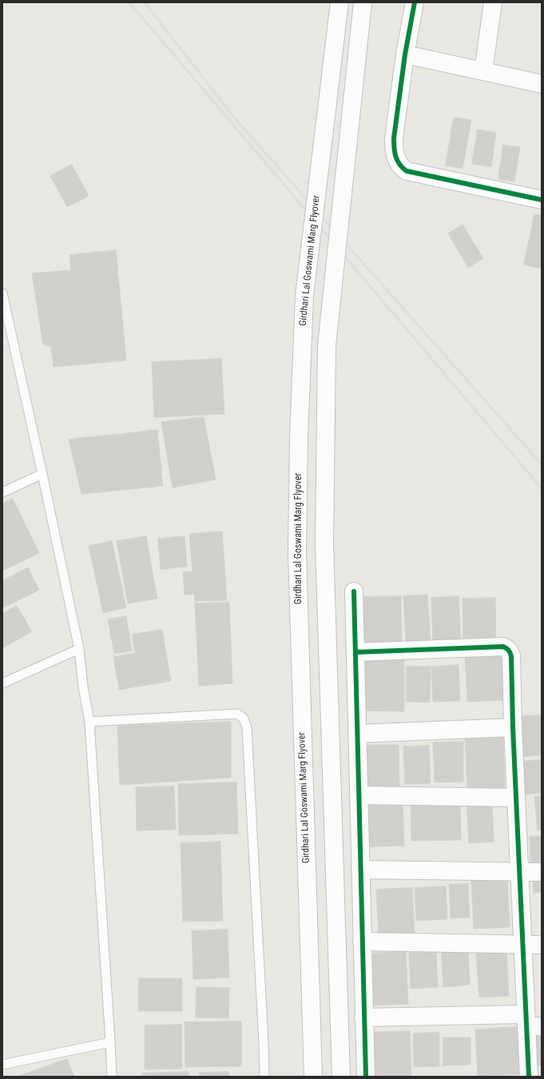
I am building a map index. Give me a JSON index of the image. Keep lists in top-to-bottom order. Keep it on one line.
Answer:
{"streets":{"street":["Girdhari Lal Goswami Marg Flyover"]}}
